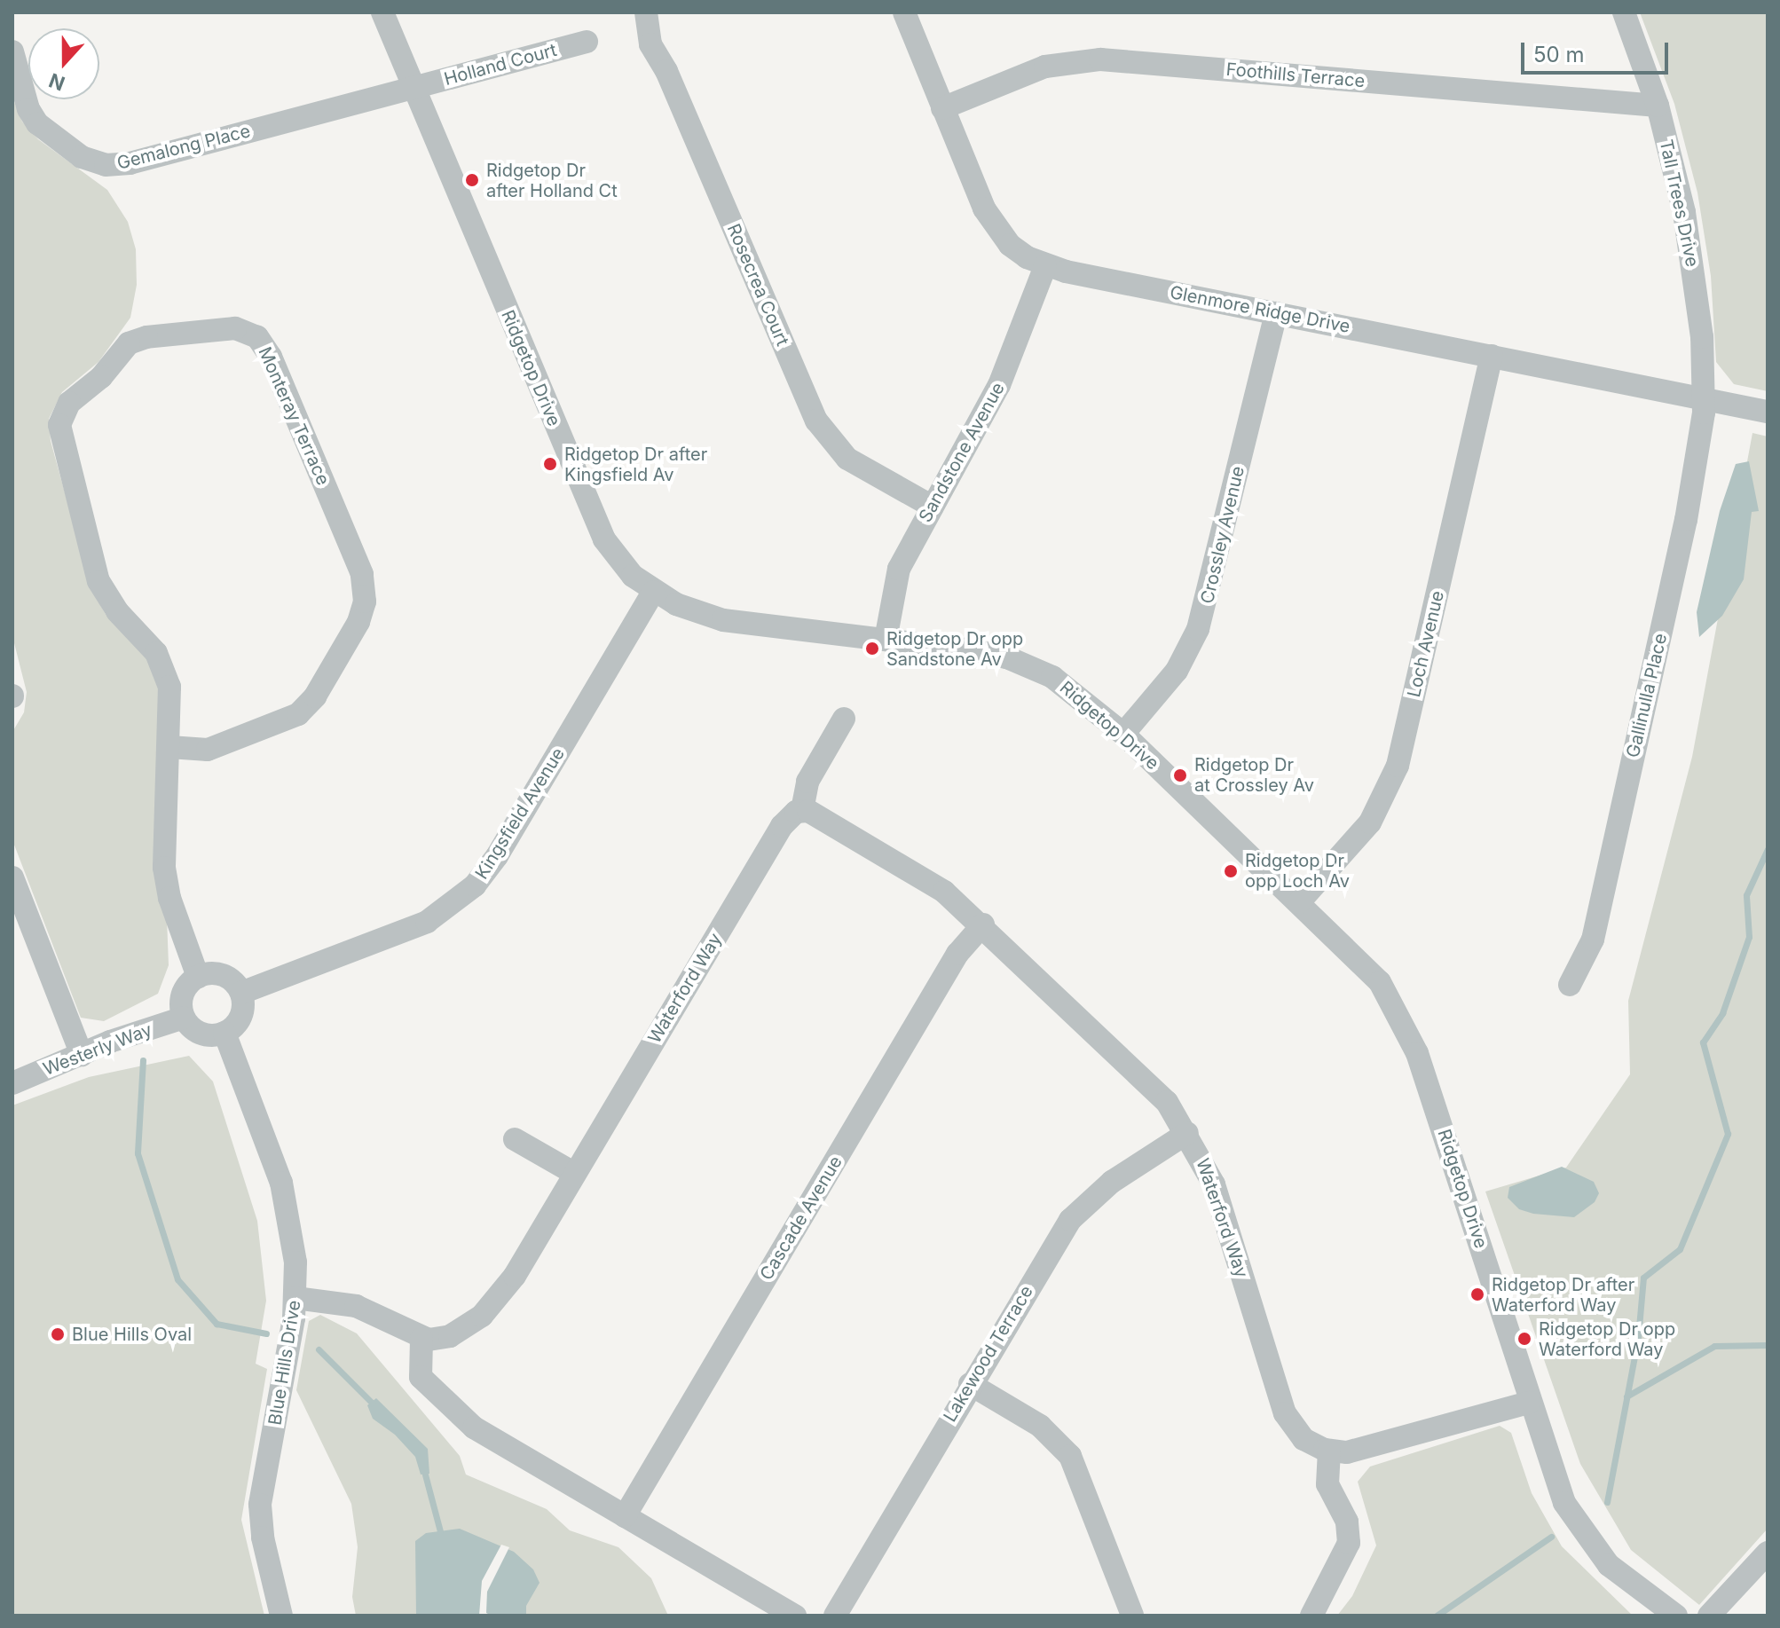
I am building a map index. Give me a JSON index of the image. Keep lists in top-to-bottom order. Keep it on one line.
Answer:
{"streets":{"street":["Holland Court","Foothills Terrace","Gemalong Place","Tall Trees Drive","Rosecrea Court","Glenmore Ridge Drive","Ridgetop Drive","Monteray Terrace","Sandstone Avenue","Crossley Avenue","Loch Avenue","Gallinulla Place","Kingsfield Avenue","Waterford Way","Westerly Way","Cascade Avenue","Lakewood Terrace","Blue Hills Drive"]},"crossings":[["Holland Court","Gemalong Place"],["Holland Court","Ridgetop Drive"],["Foothills Terrace","Tall Trees Drive"],["Foothills Terrace","Glenmore Ridge Drive"],["Gemalong Place","Ridgetop Drive"],["Tall Trees Drive","Glenmore Ridge Drive"],["Tall Trees Drive","Gallinulla Place"],["Rosecrea Court","Sandstone Avenue"],["Glenmore Ridge Drive","Sandstone Avenue"],["Glenmore Ridge Drive","Crossley Avenue"],["Glenmore Ridge Drive","Loch Avenue"],["Glenmore Ridge Drive","Gallinulla Place"],["Ridgetop Drive","Sandstone Avenue"],["Ridgetop Drive","Crossley Avenue"],["Ridgetop Drive","Loch Avenue"],["Ridgetop Drive","Kingsfield Avenue"],["Monteray Terrace","Kingsfield Avenue"],["Monteray Terrace","Westerly Way"],["Monteray Terrace","Blue Hills Drive"],["Kingsfield Avenue","Westerly Way"],["Kingsfield Avenue","Blue Hills Drive"],["Waterford Way","Cascade Avenue"],["Waterford Way","Lakewood Terrace"],["Westerly Way","Blue Hills Drive"]],"places":["Ridgetop Dr after Holland Ct","Ridgetop Dr after Kingsfield Av","Ridgetop Dr opp Sandstone Av","Ridgetop Dr at Crossley Av","Ridgetop Dr opp Loch Av","Ridgetop Dr after Waterford Way","Blue Hills Oval","Ridgetop Dr opp Waterford Way"],"scale_bar":"50 m","north":"bottom"}
